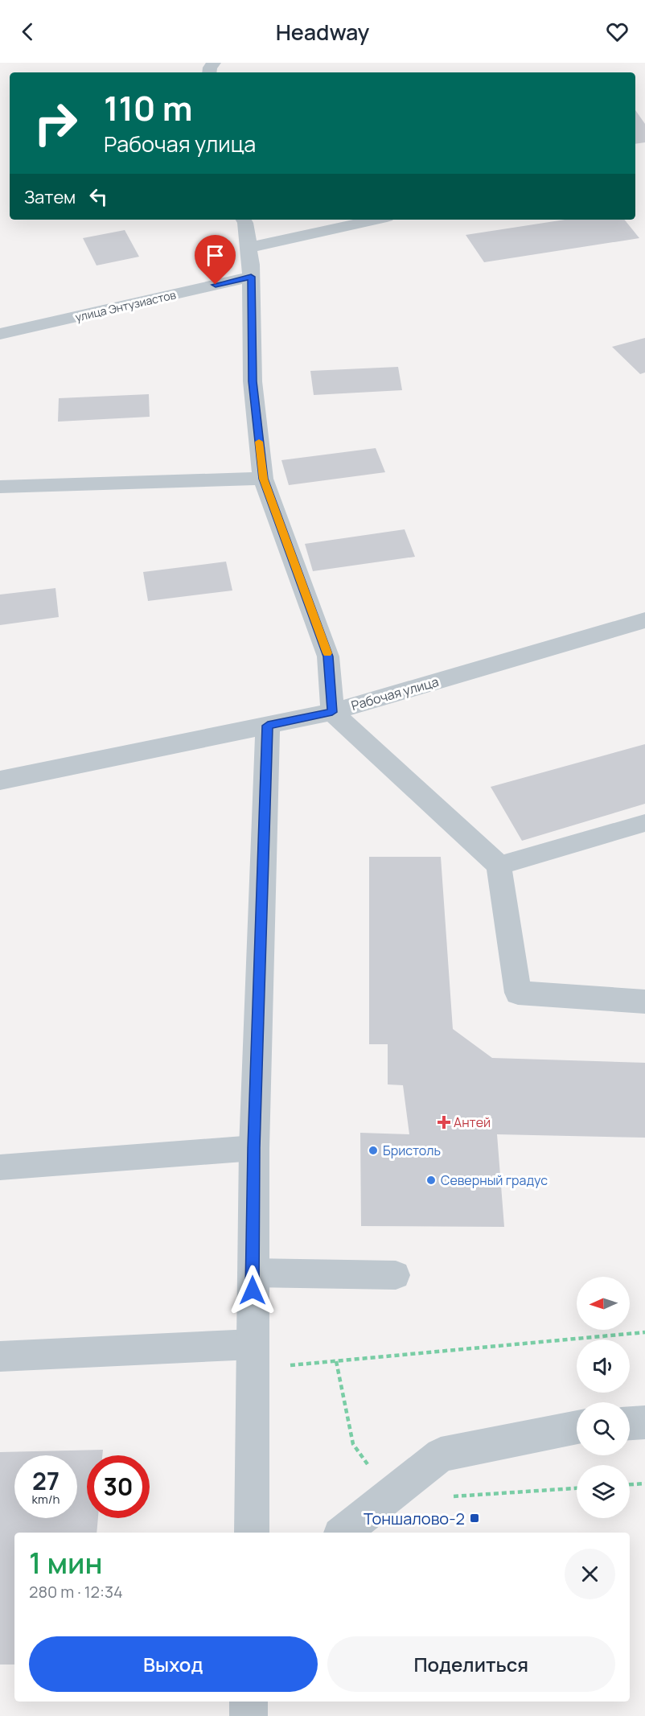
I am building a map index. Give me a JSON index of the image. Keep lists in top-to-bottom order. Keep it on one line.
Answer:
{"streets":{"street":["улица Энтузиастов","Рабочая улица"]},"places":{"health":["Антей"],"other":["Бристоль","Северный градус"],"transit":["Тоншалово-2"]},"north":"left","page":{"header":"Headway","turn":["110 m","Рабочая улица"],"then":"Затем","speed":"27 km/h","limit":"30","heading":["1 мин","280 m · 12:34"],"buttons":["Выход","Поделиться"]}}
